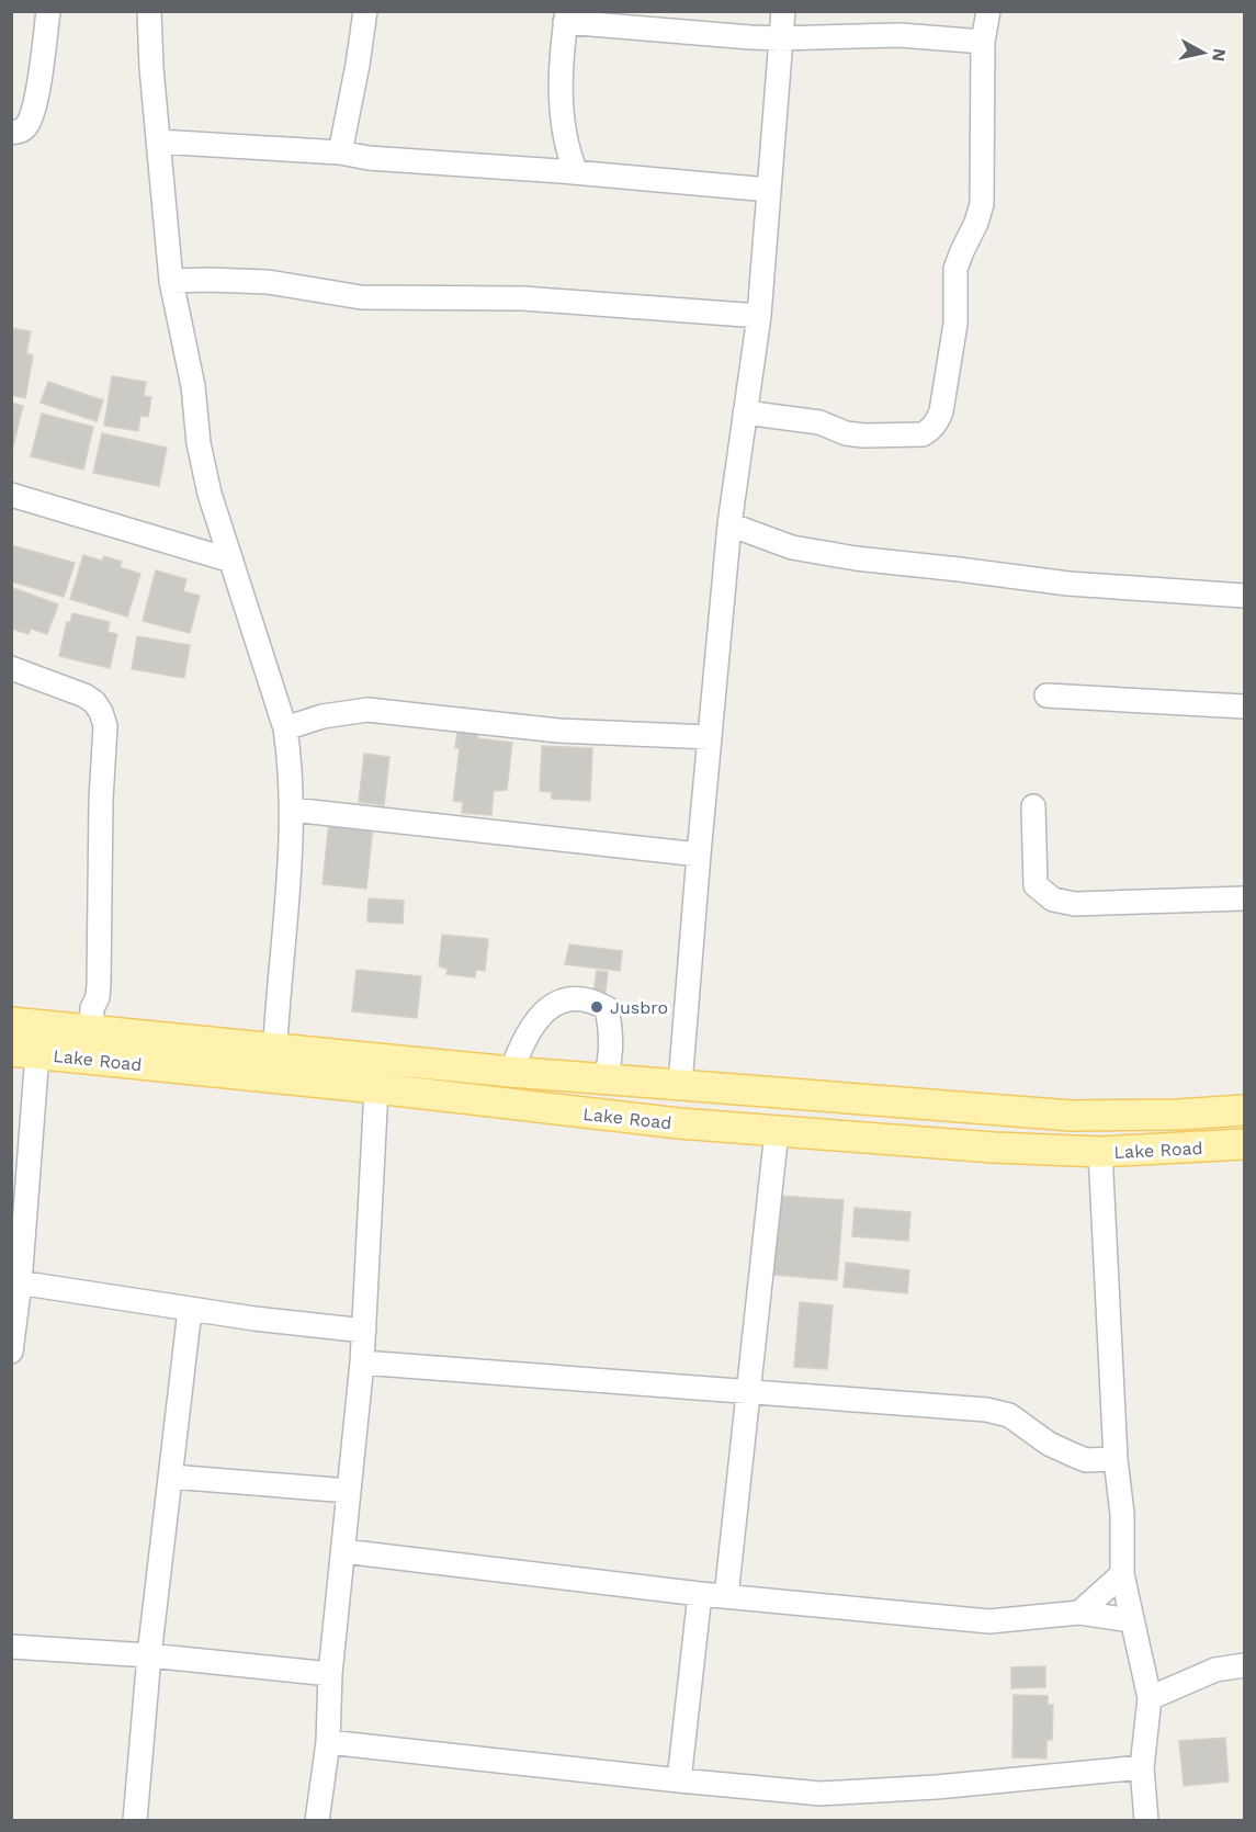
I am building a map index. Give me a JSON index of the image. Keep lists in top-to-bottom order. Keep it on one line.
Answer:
{"streets":{"main road":["Lake Road"]},"places":["Jusbro"],"north":"right"}
